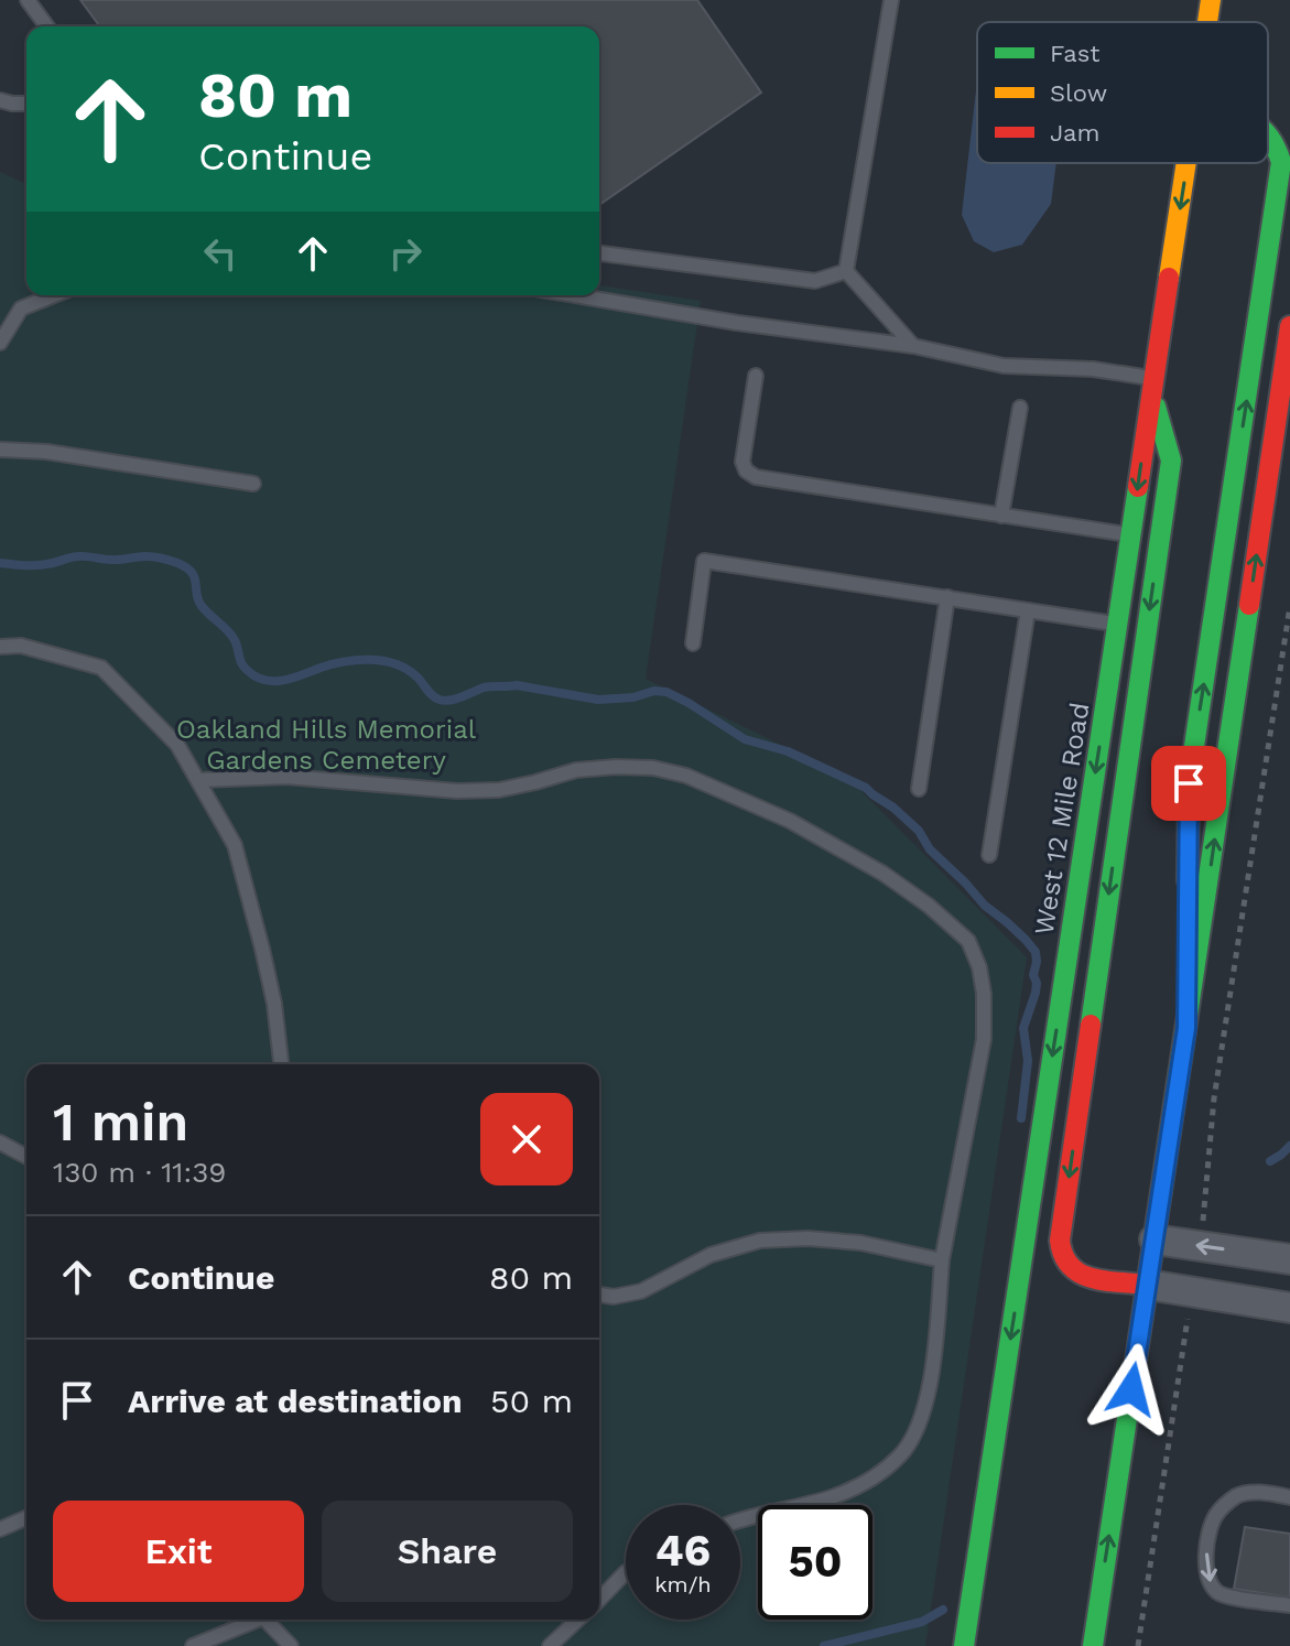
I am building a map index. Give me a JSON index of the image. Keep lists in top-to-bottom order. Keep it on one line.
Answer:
{"streets":{"main road":["West 12 Mile Road"]},"parks":["Oakland Hills Memorial Gardens Cemetery"],"legend":["Fast","Slow","Jam"],"page":{"turn":["80 m","Continue"],"heading":["1 min","130 m · 11:39"],"list":[{"name":"Continue","value":"80 m"},{"name":"Arrive at destination","value":"50 m"}],"buttons":["Exit","Share"],"speed":"46 km/h","limit":"50"}}
